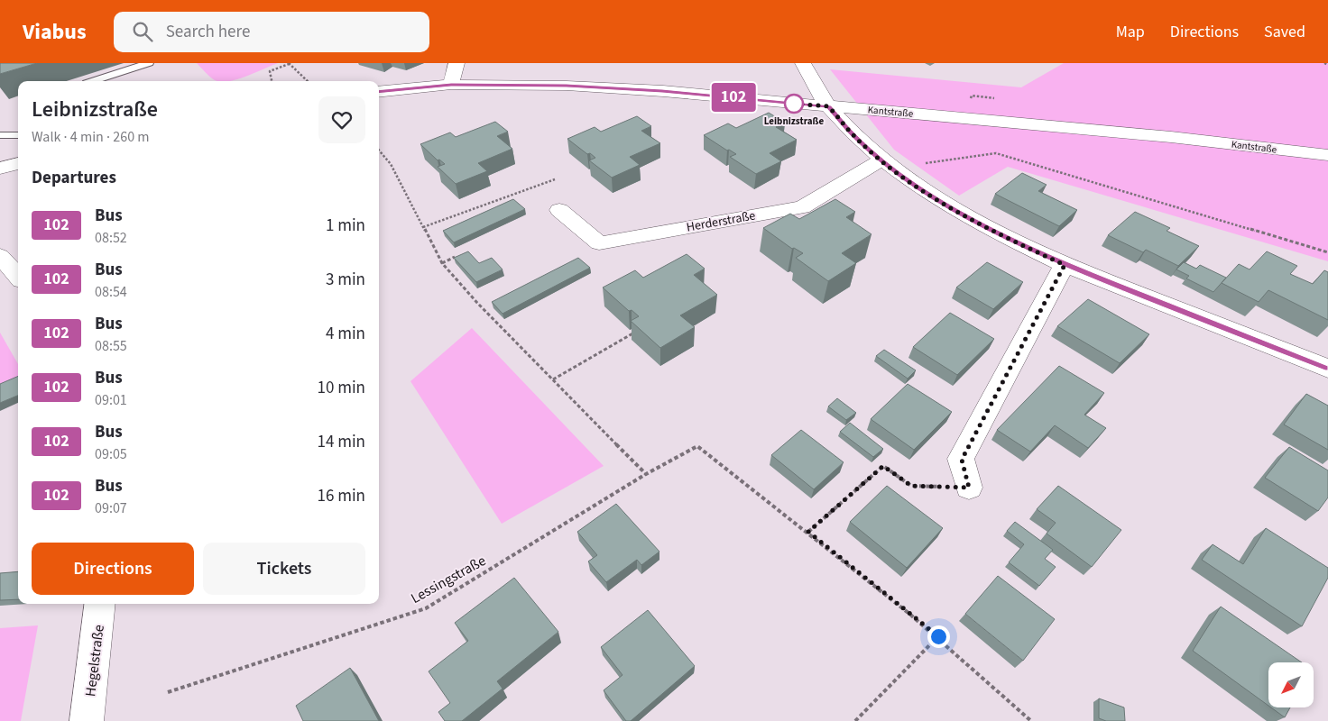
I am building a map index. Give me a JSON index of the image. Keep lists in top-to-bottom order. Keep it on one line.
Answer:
{"streets":{"street":["Kantstraße","Herderstraße","Hegelstraße"],"path":["Lessingstraße"]},"places":["Leibnizstraße"],"lines":["bus line 102"],"north":"bottom left","page":{"header":"Viabus","search":"Search here","nav":["Map","Directions","Saved"],"on_map":"102","heading":[["Leibnizstraße","Walk · 4 min · 260 m"],"Departures"],"list":[{"mark":"102","name":"Bus","note":"08:52","value":"1 min"},{"mark":"102","name":"Bus","note":"08:54","value":"3 min"},{"mark":"102","name":"Bus","note":"08:55","value":"4 min"},{"mark":"102","name":"Bus","note":"09:01","value":"10 min"},{"mark":"102","name":"Bus","note":"09:05","value":"14 min"},{"mark":"102","name":"Bus","note":"09:07","value":"16 min"}],"buttons":["Directions","Tickets"]}}
